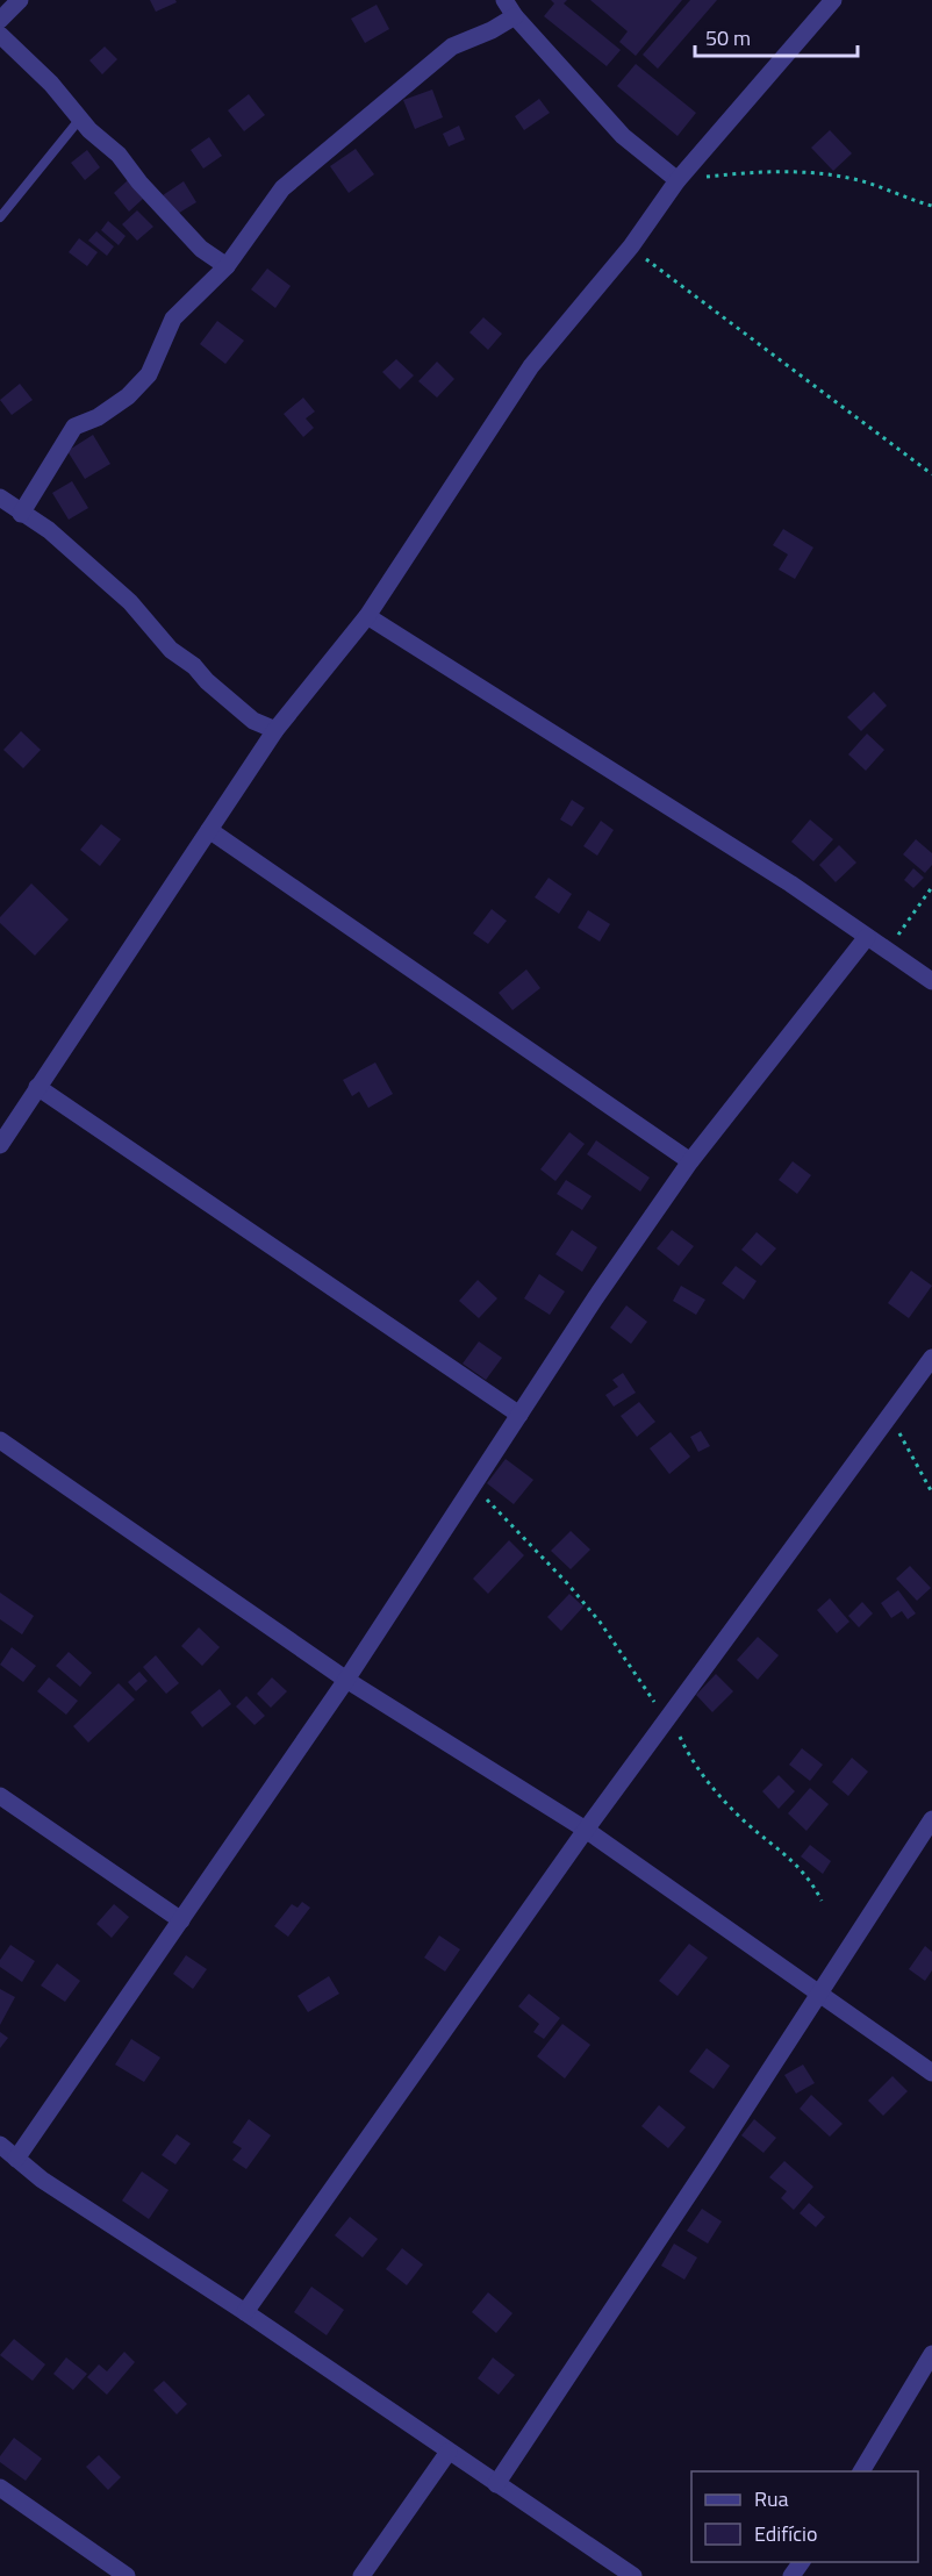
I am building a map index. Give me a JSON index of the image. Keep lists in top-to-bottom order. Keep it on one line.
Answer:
{"legend":["Rua","Edifício"],"scale_bar":"50 m"}
